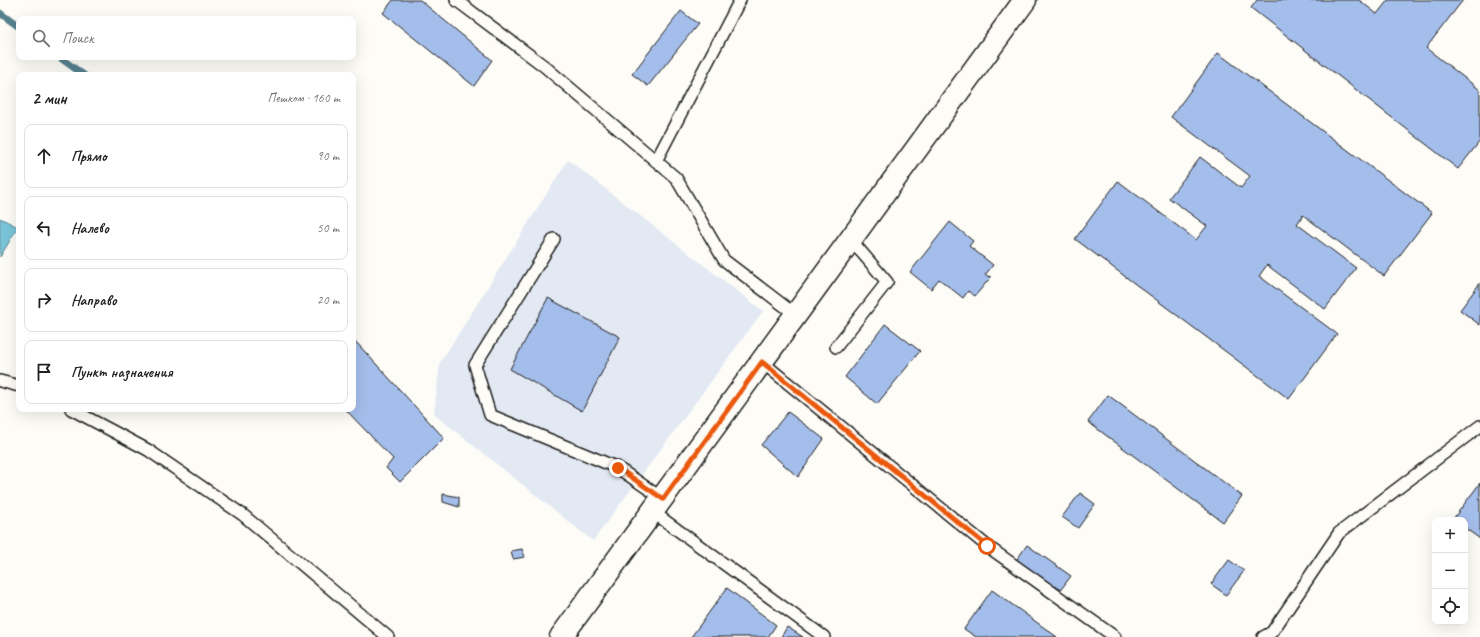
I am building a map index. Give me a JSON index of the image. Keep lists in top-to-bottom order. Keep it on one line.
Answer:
{"page":{"search":"Поиск","heading":["2 мин","Пешком · 160 m"],"list":[["Прямо","90 m"],["Налево","50 m"],["Направо","20 m"],"Пункт назначения"],"map_buttons":["+","−"]}}
